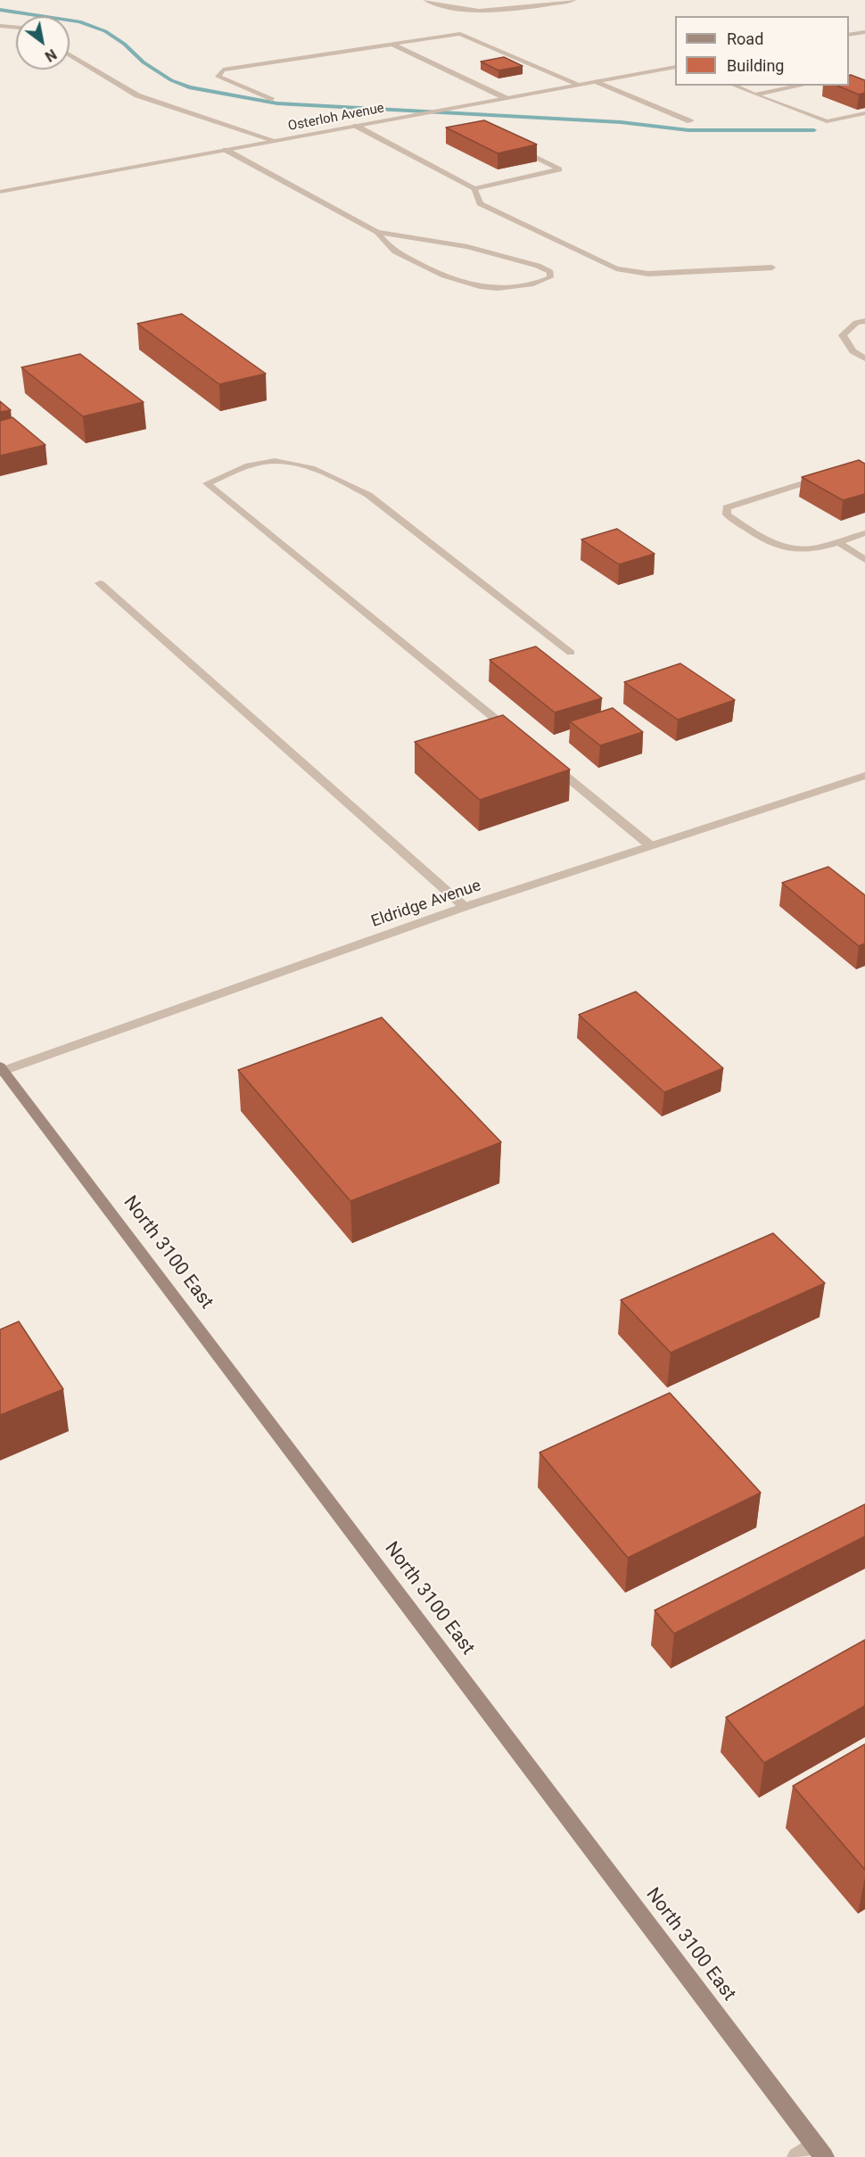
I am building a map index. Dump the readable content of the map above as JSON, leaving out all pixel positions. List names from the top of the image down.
{
  "streets": {
    "main road": ["North 3100 East"],
    "street": ["Osterloh Avenue", "Eldridge Avenue"]
  },
  "crossings": [
    ["Eldridge Avenue", "North 3100 East"]
  ],
  "legend": ["Road", "Building"],
  "north": "bottom right"
}
